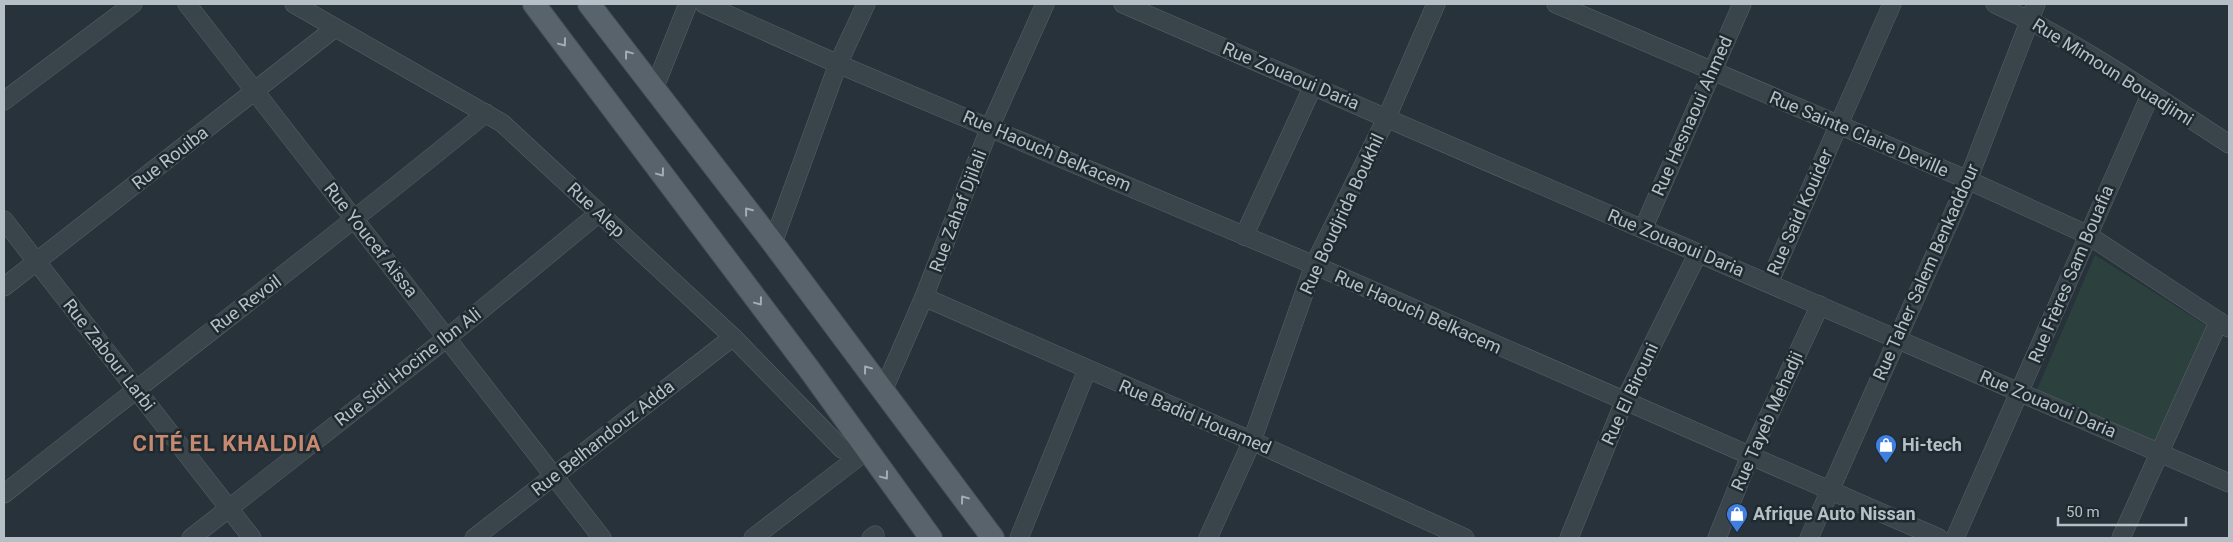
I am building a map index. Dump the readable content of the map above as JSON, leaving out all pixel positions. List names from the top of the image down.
{
  "streets": {
    "street": [
      "Rue Mimoun Bouadjimi",
      "Rue Zouaoui Daria",
      "Rue Hesnaoui Ahmed",
      "Rue Sainte Claire Deville",
      "Rue Haouch Belkacem",
      "Rue Rouiba",
      "Rue Alep",
      "Rue Zahaf Djilali",
      "Rue Said Kouider",
      "Rue Boudjrida Boukhil",
      "Rue Youcef Aissa",
      "Rue Taher Salem Benkaddour",
      "Rue Frères Sam Bouafia",
      "Rue Revoil",
      "Rue Zabour Larbi",
      "Rue Sidi Hocine Ibn Ali",
      "Rue El Birouni",
      "Rue Badid Houamed",
      "Rue Tayeb Mehadji",
      "Rue Belhandouz Adda"
    ]
  },
  "crossings": [
    ["Rue Mimoun Bouadjimi", "Rue Taher Salem Benkaddour"],
    ["Rue Mimoun Bouadjimi", "Rue Frères Sam Bouafia"],
    ["Rue Zouaoui Daria", "Rue Hesnaoui Ahmed"],
    ["Rue Zouaoui Daria", "Rue Said Kouider"],
    ["Rue Zouaoui Daria", "Rue Boudjrida Boukhil"],
    ["Rue Zouaoui Daria", "Rue Taher Salem Benkaddour"],
    ["Rue Zouaoui Daria", "Rue Frères Sam Bouafia"],
    ["Rue Zouaoui Daria", "Rue El Birouni"],
    ["Rue Zouaoui Daria", "Rue Tayeb Mehadji"],
    ["Rue Hesnaoui Ahmed", "Rue Sainte Claire Deville"],
    ["Rue Sainte Claire Deville", "Rue Said Kouider"],
    ["Rue Sainte Claire Deville", "Rue Taher Salem Benkaddour"],
    ["Rue Sainte Claire Deville", "Rue Frères Sam Bouafia"],
    ["Rue Haouch Belkacem", "Rue Zahaf Djilali"],
    ["Rue Haouch Belkacem", "Rue Boudjrida Boukhil"],
    ["Rue Haouch Belkacem", "Rue Taher Salem Benkaddour"],
    ["Rue Haouch Belkacem", "Rue El Birouni"],
    ["Rue Haouch Belkacem", "Rue Tayeb Mehadji"],
    ["Rue Rouiba", "Rue Alep"],
    ["Rue Rouiba", "Rue Youcef Aissa"],
    ["Rue Rouiba", "Rue Zabour Larbi"],
    ["Rue Alep", "Rue Revoil"],
    ["Rue Alep", "Rue Sidi Hocine Ibn Ali"],
    ["Rue Alep", "Rue Belhandouz Adda"],
    ["Rue Zahaf Djilali", "Rue Badid Houamed"],
    ["Rue Boudjrida Boukhil", "Rue Badid Houamed"],
    ["Rue Youcef Aissa", "Rue Revoil"],
    ["Rue Youcef Aissa", "Rue Sidi Hocine Ibn Ali"],
    ["Rue Youcef Aissa", "Rue Belhandouz Adda"],
    ["Rue Revoil", "Rue Zabour Larbi"],
    ["Rue Zabour Larbi", "Rue Sidi Hocine Ibn Ali"]
  ],
  "districts": ["CITÉ EL KHALDIA"],
  "places": {
    "shop": ["Hi-tech", "Afrique Auto Nissan"]
  },
  "scale_bar": "50 m"
}
